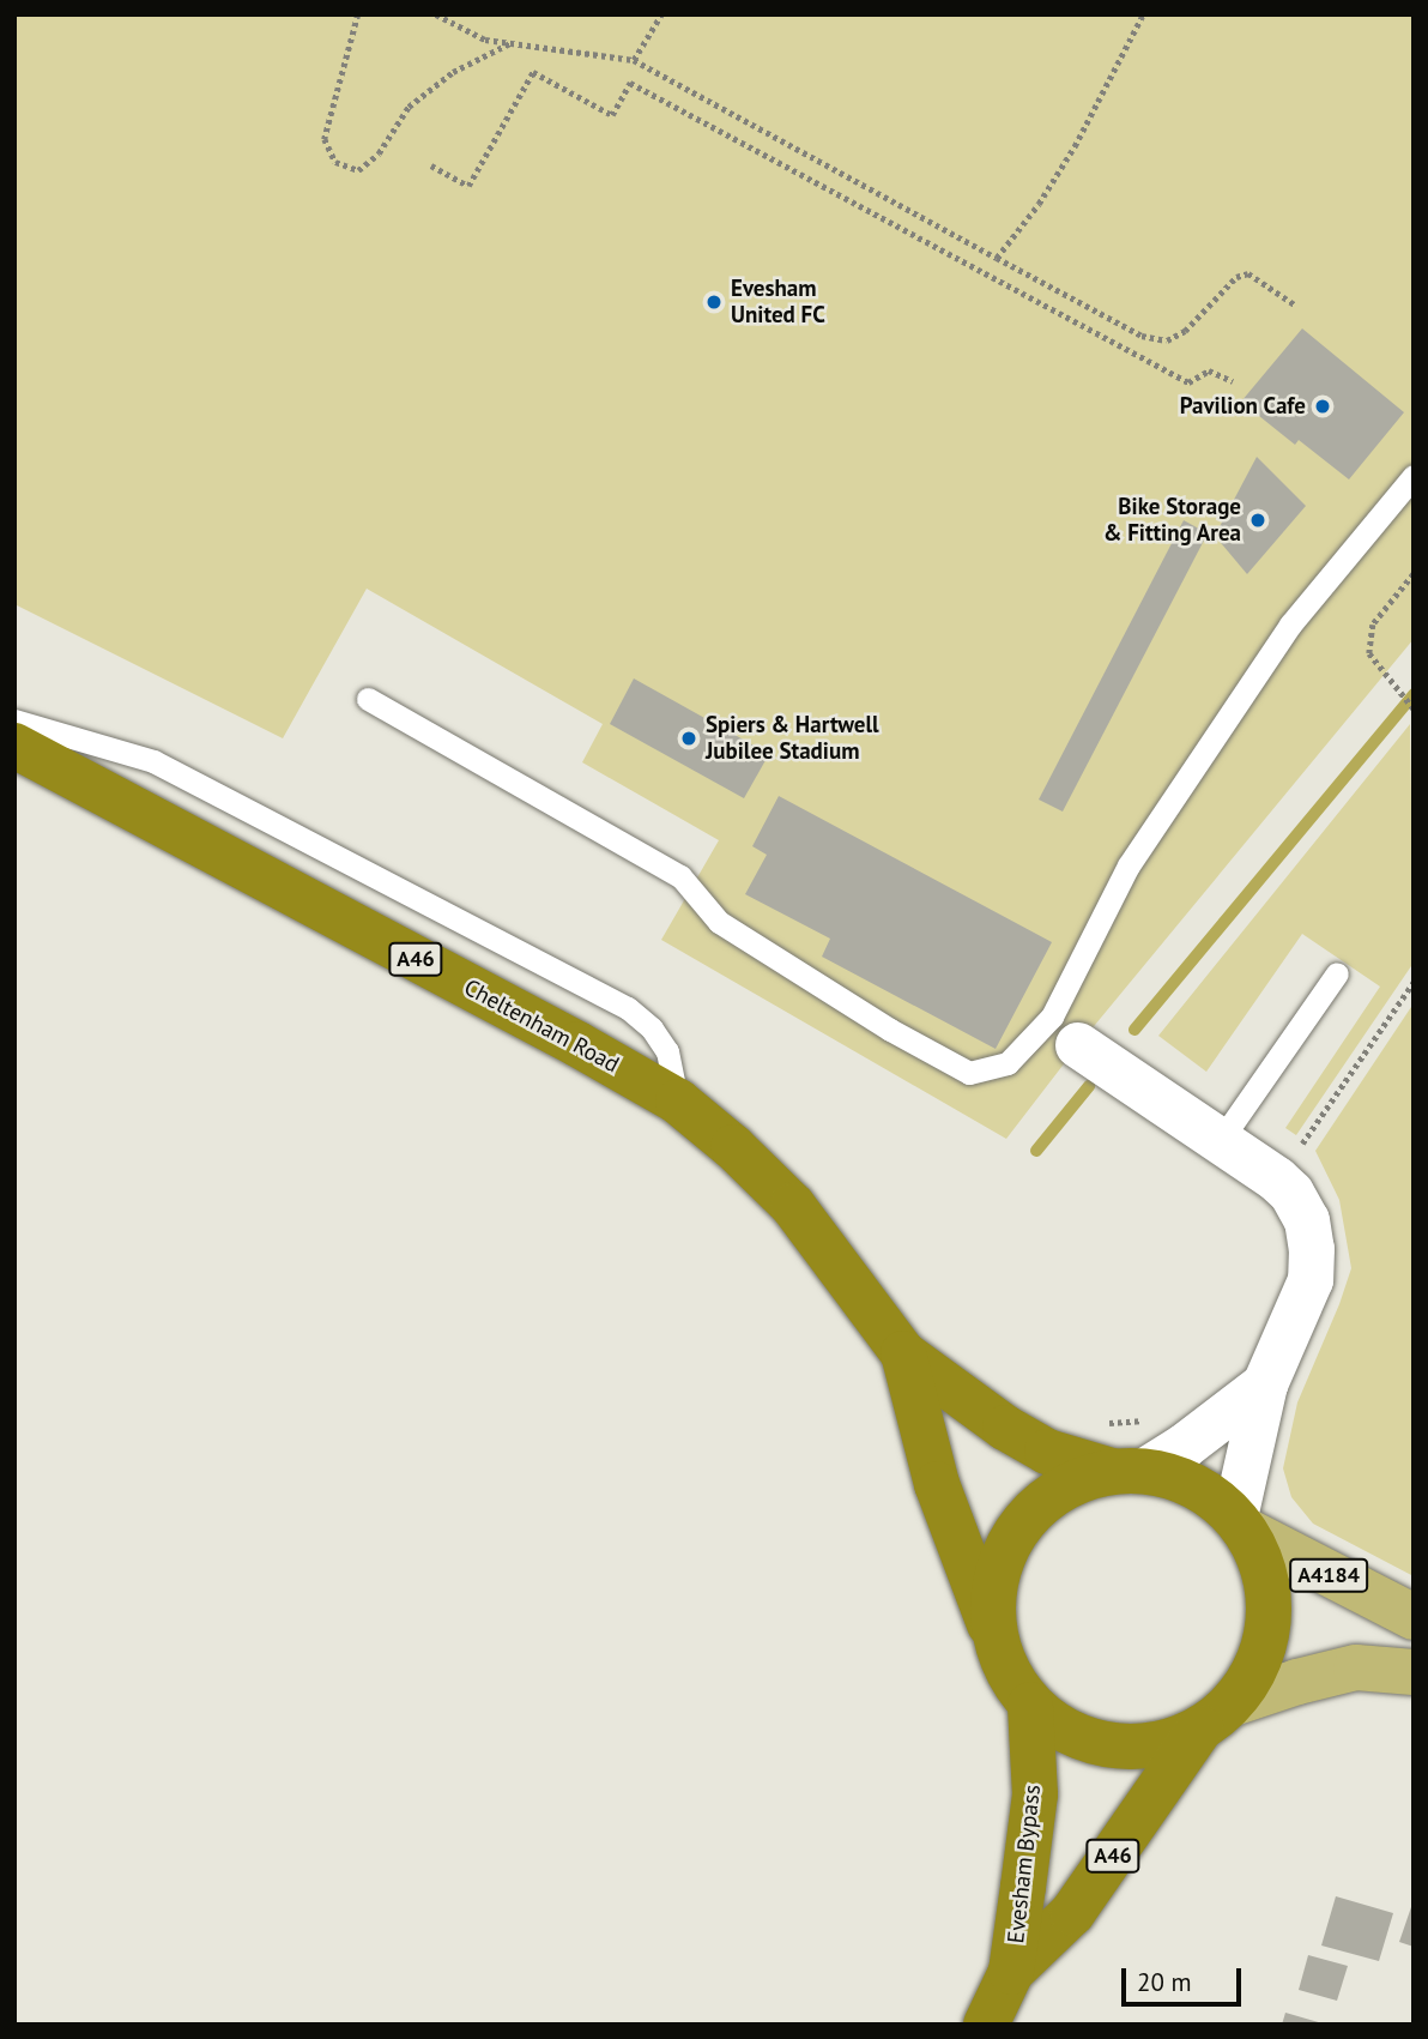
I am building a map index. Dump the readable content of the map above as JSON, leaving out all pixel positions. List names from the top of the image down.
{
  "streets": {
    "highway": ["A46", "Cheltenham Road", "Evesham Bypass"],
    "main road": ["A4184"]
  },
  "crossings": [
    ["Cheltenham Road", "A4184"],
    ["Cheltenham Road", "Evesham Bypass"],
    ["A4184", "Evesham Bypass"]
  ],
  "places": [
    "Evesham United FC",
    "Pavilion Cafe",
    "Bike Storage & Fitting Area",
    "Spiers & Hartwell Jubilee Stadium"
  ],
  "scale_bar": "20 m"
}
